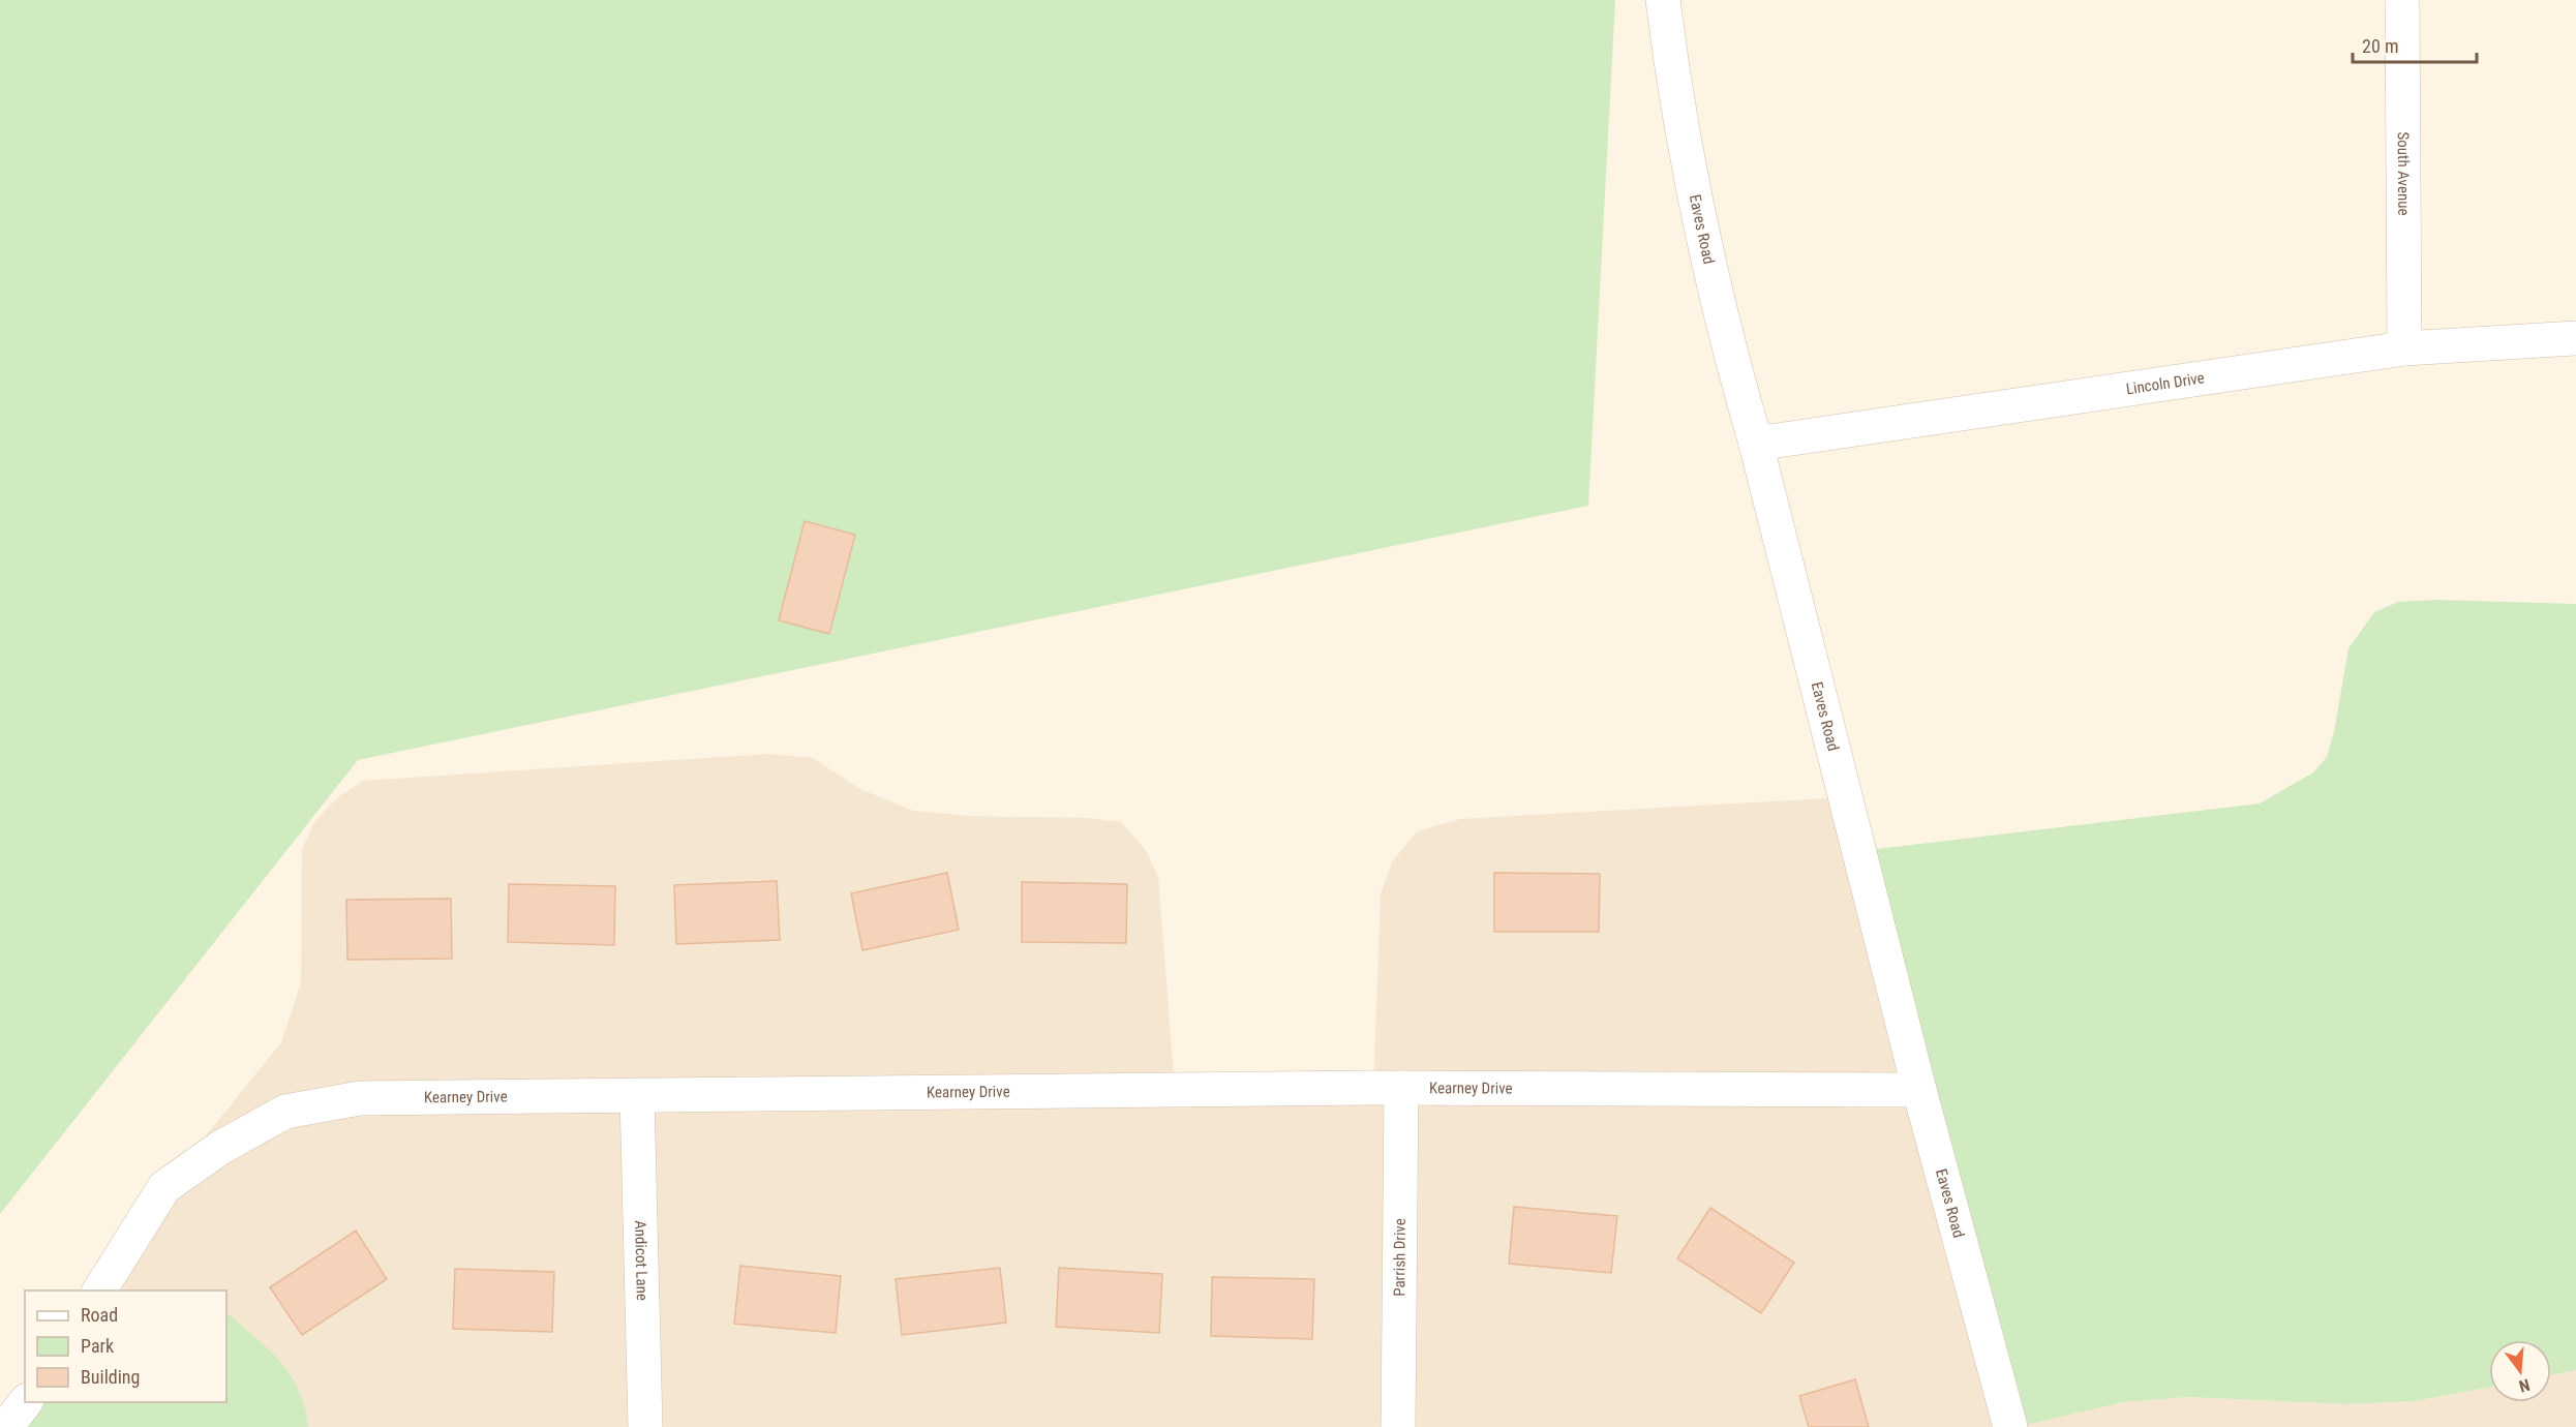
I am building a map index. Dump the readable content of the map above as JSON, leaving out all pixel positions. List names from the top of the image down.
{
  "streets": {
    "street": [
      "South Avenue",
      "Eaves Road",
      "Lincoln Drive",
      "Kearney Drive",
      "Parrish Drive",
      "Andicot Lane"
    ]
  },
  "crossings": [
    ["South Avenue", "Lincoln Drive"],
    ["Eaves Road", "Lincoln Drive"],
    ["Eaves Road", "Kearney Drive"],
    ["Kearney Drive", "Parrish Drive"],
    ["Kearney Drive", "Andicot Lane"]
  ],
  "legend": ["Road", "Park", "Building"],
  "scale_bar": "20 m",
  "north": "bottom"
}
